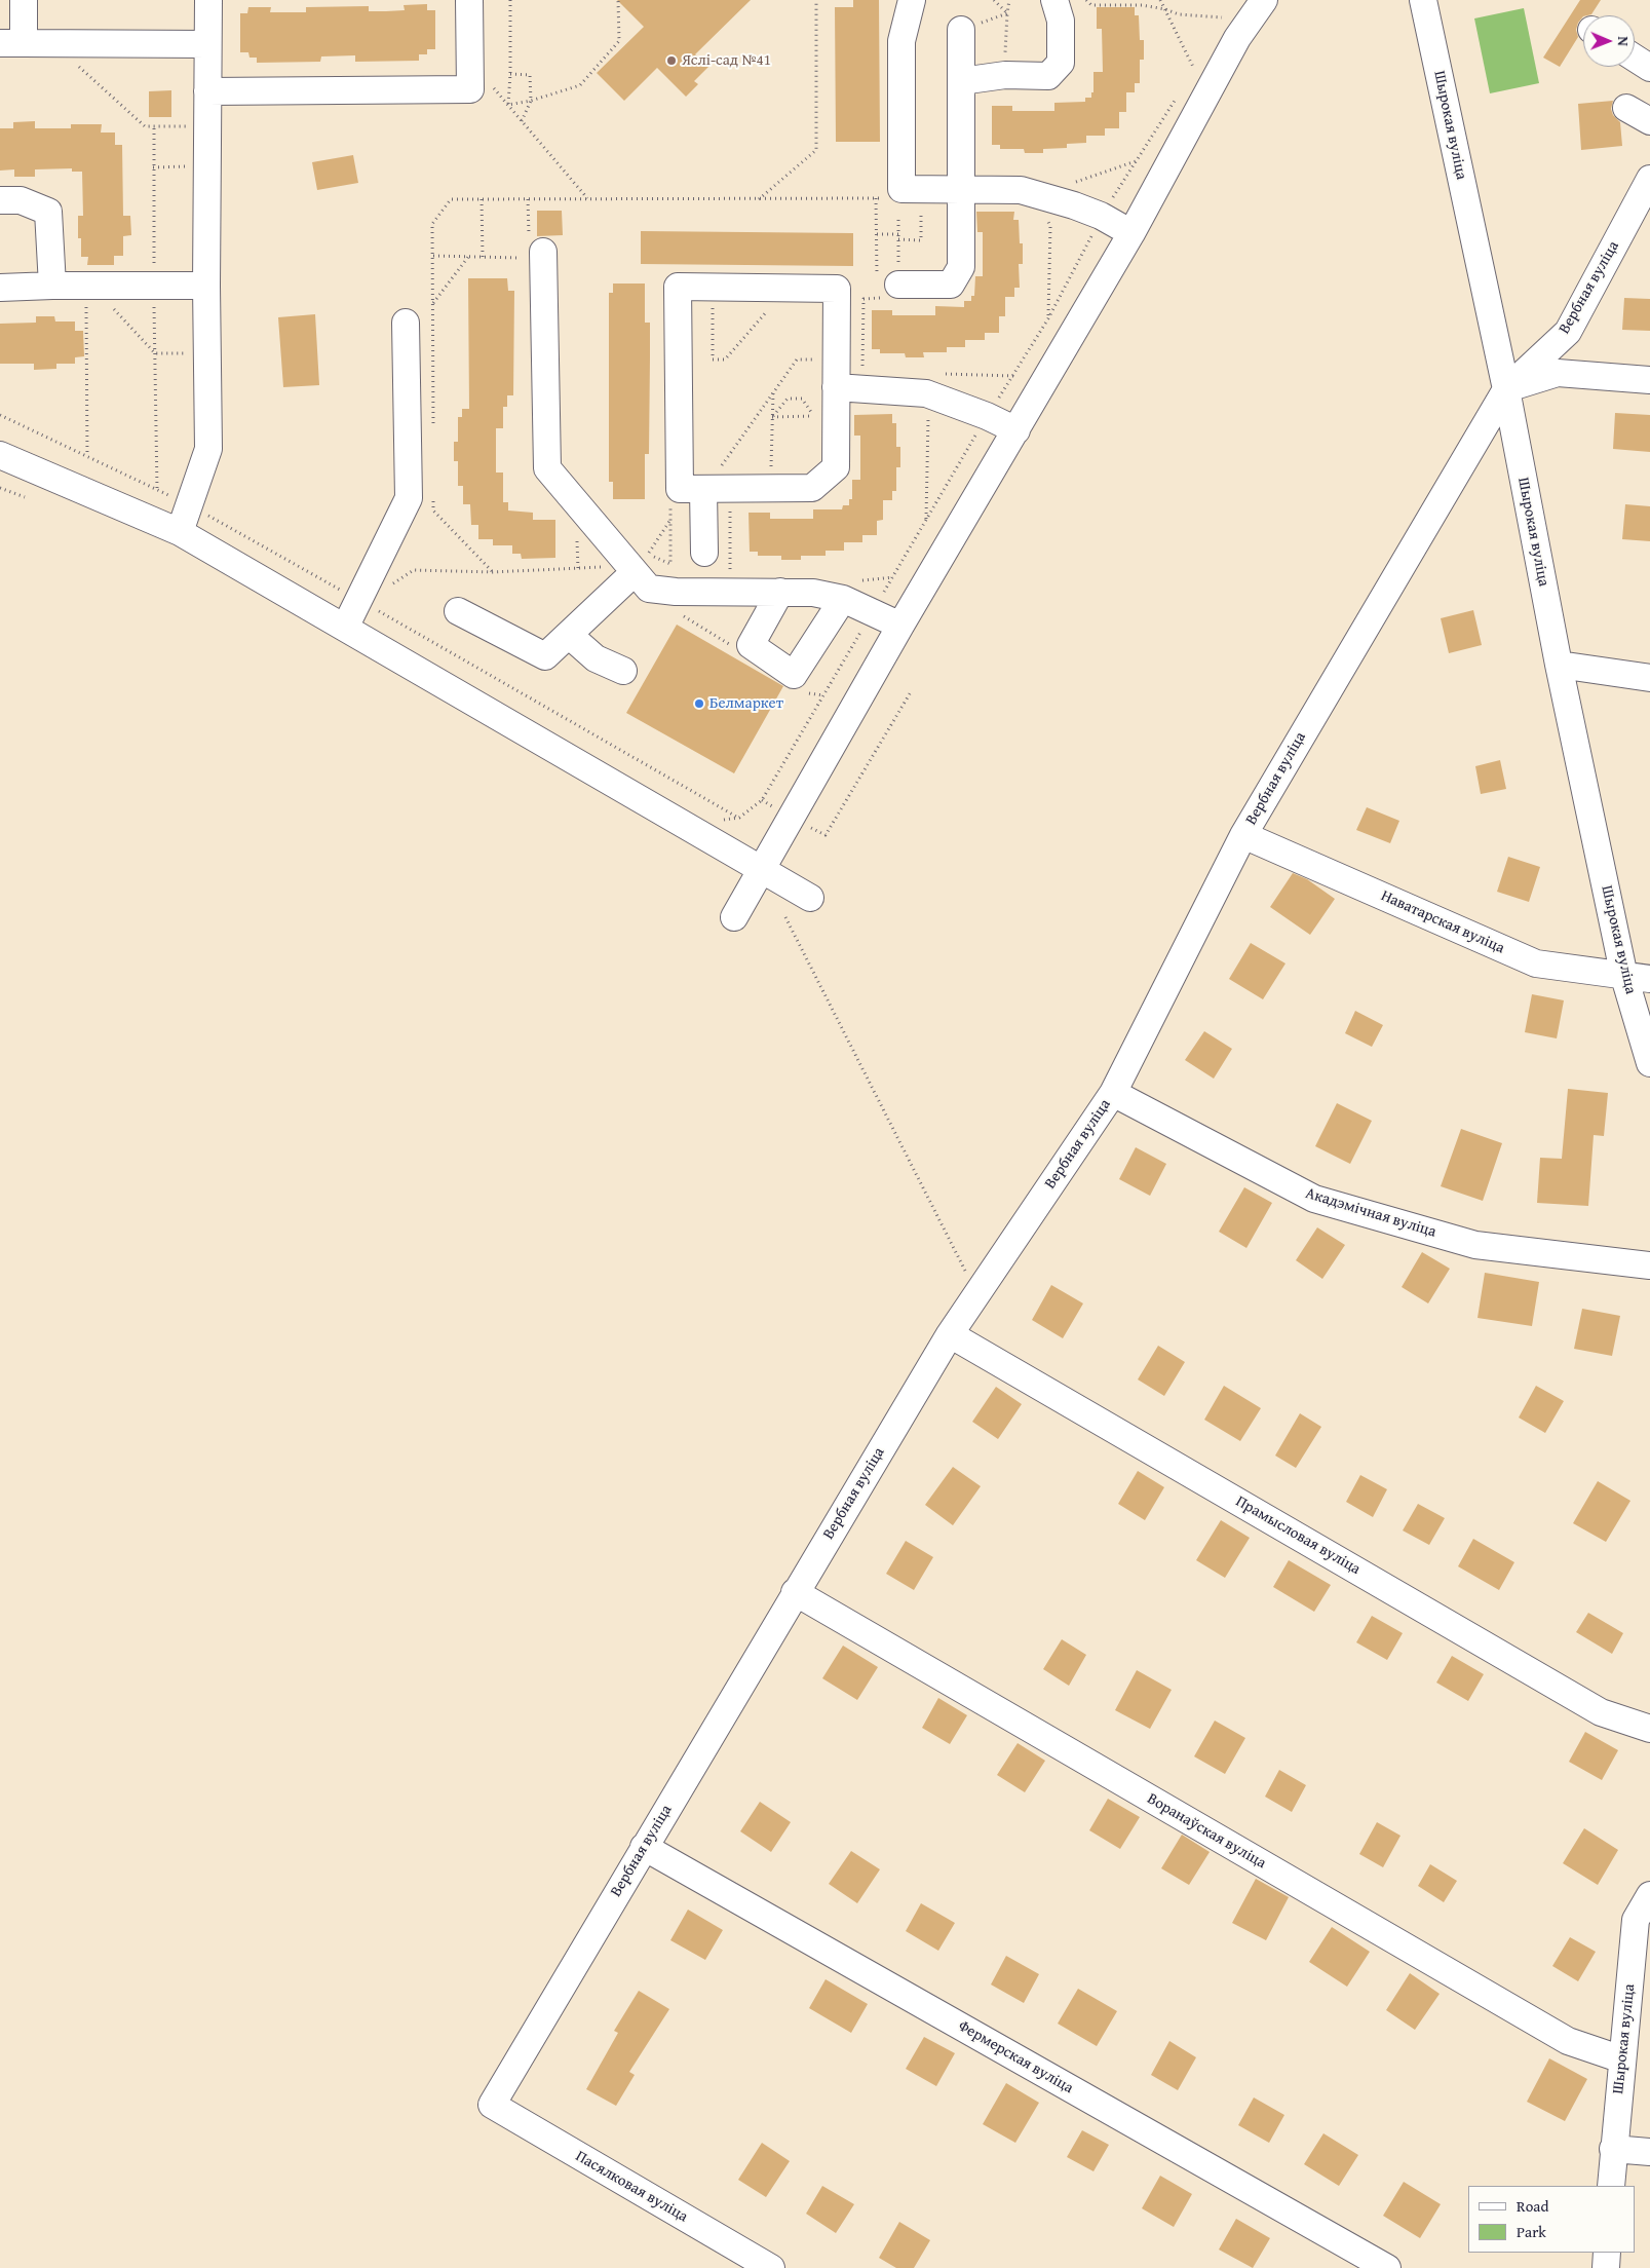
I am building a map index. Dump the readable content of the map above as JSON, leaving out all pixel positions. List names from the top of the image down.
{
  "streets": {
    "street": [
      "Шырокая вуліца",
      "Вербная вуліца",
      "Наватарская вуліца",
      "Акадэмічная вуліца",
      "Прамысловая вуліца",
      "Воранаўская вуліца",
      "Фермерская вуліца",
      "Пасялковая вуліца"
    ]
  },
  "crossings": [
    ["Шырокая вуліца", "Вербная вуліца"],
    ["Шырокая вуліца", "Наватарская вуліца"],
    ["Шырокая вуліца", "Воранаўская вуліца"],
    ["Вербная вуліца", "Наватарская вуліца"],
    ["Вербная вуліца", "Акадэмічная вуліца"],
    ["Вербная вуліца", "Прамысловая вуліца"],
    ["Вербная вуліца", "Воранаўская вуліца"],
    ["Вербная вуліца", "Фермерская вуліца"],
    ["Вербная вуліца", "Пасялковая вуліца"]
  ],
  "places": ["Яслі-сад №41", "Белмаркет"],
  "legend": ["Road", "Park"],
  "north": "right"
}
